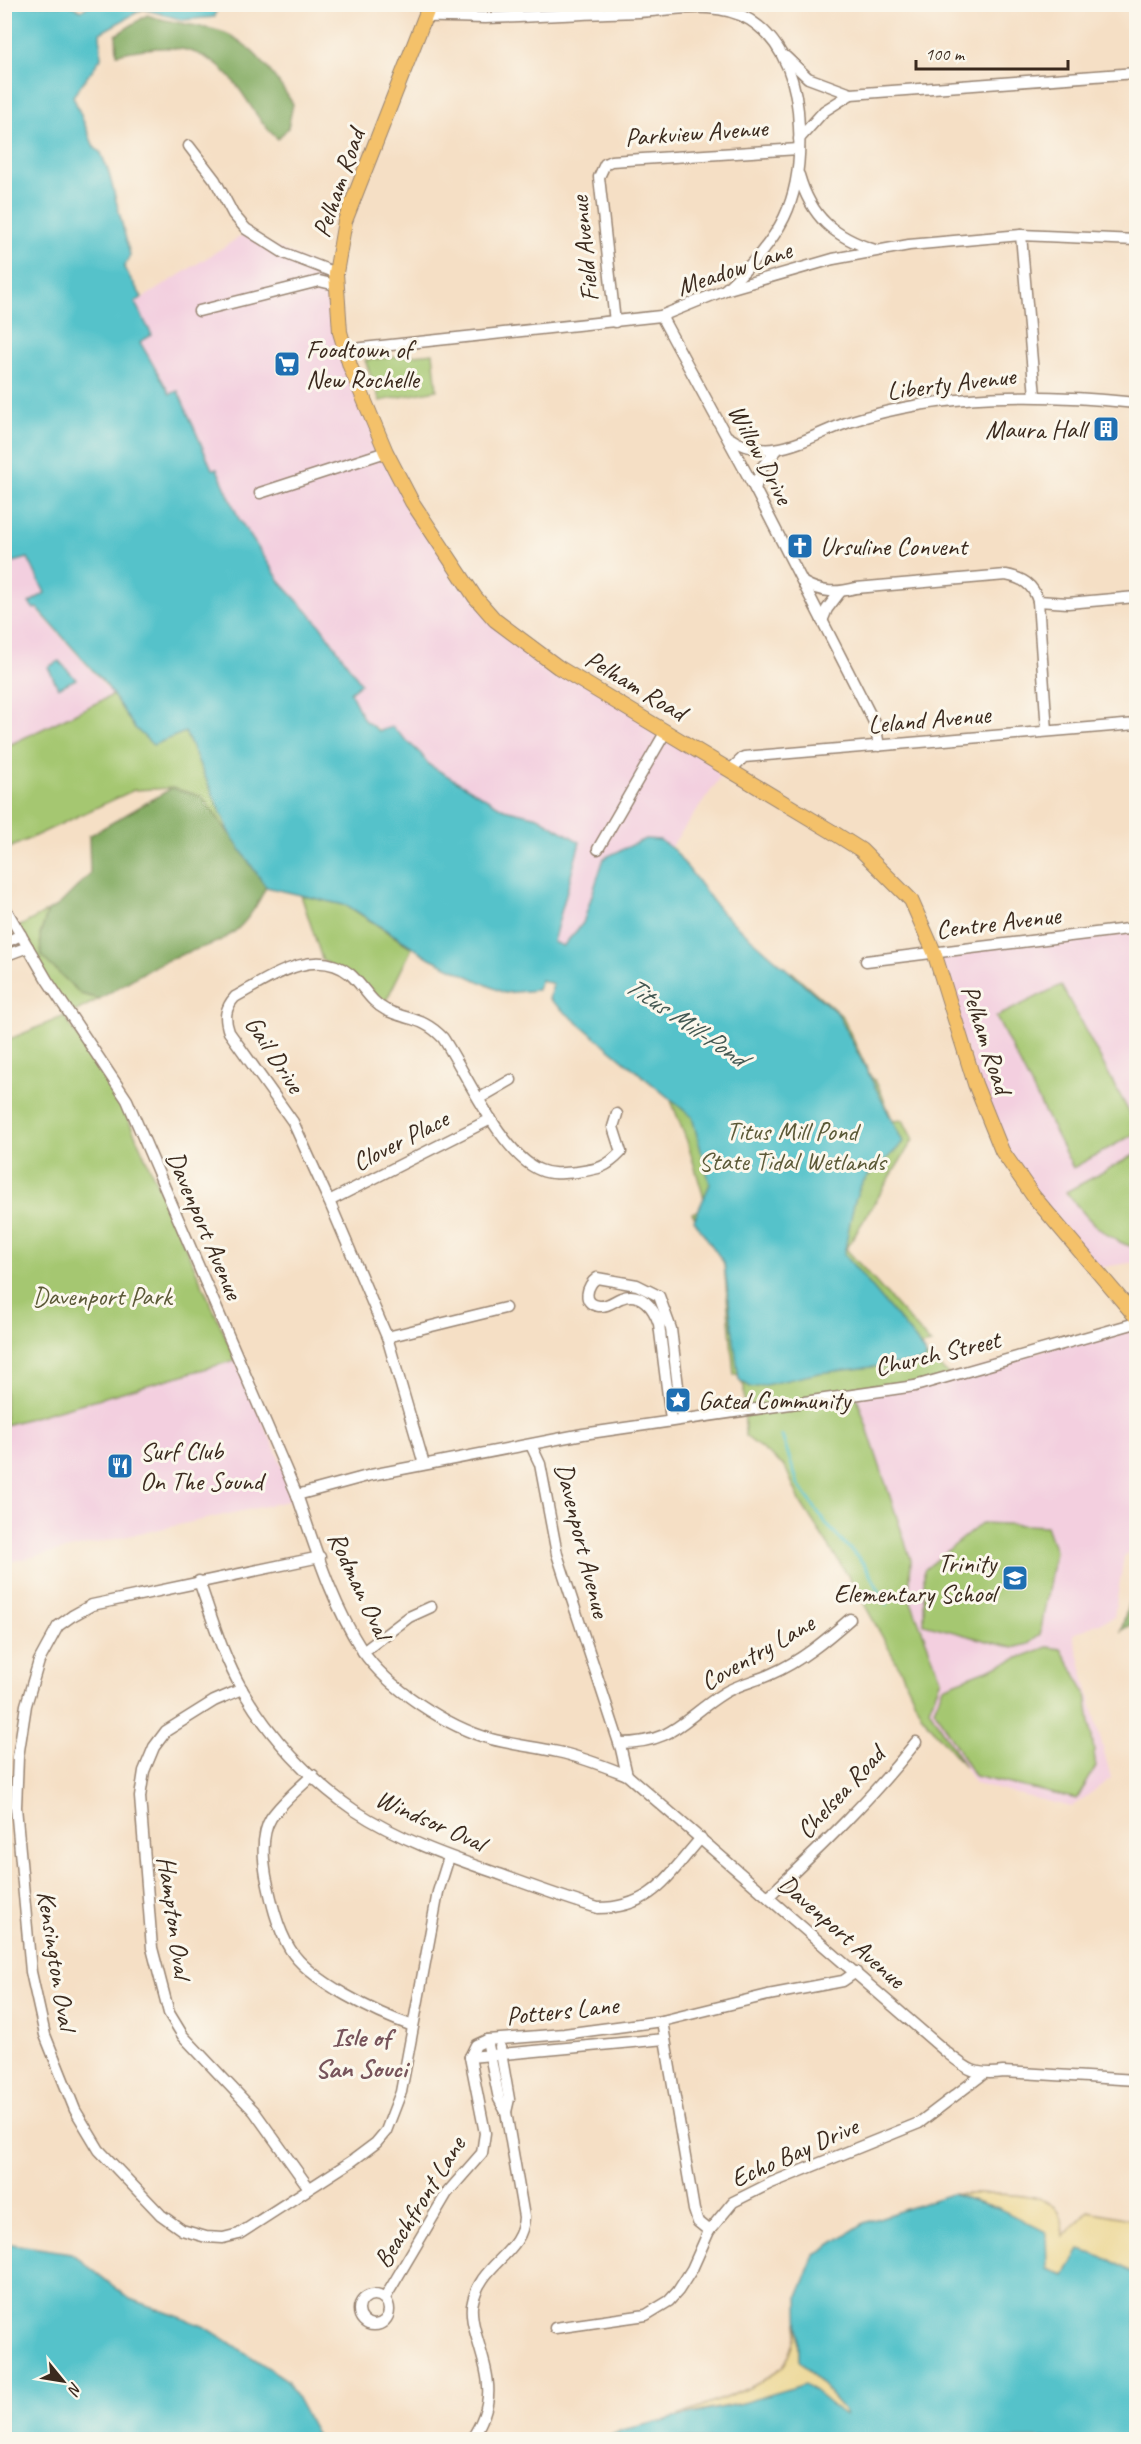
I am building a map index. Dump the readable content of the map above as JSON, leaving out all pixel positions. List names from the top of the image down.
{
  "streets": {
    "main road": ["Pelham Road"],
    "street": [
      "Parkview Avenue",
      "Field Avenue",
      "Meadow Lane",
      "Liberty Avenue",
      "Willow Drive",
      "Leland Avenue",
      "Centre Avenue",
      "Gail Drive",
      "Clover Place",
      "Davenport Avenue",
      "Church Street",
      "Rodman Oval",
      "Coventry Lane",
      "Chelsea Road",
      "Windsor Oval",
      "Hampton Oval",
      "Kensington Oval",
      "Potters Lane",
      "Echo Bay Drive",
      "Beachfront Lane"
    ]
  },
  "crossings": [
    ["Parkview Avenue", "Field Avenue"],
    ["Pelham Road", "Meadow Lane"],
    ["Pelham Road", "Leland Avenue"],
    ["Pelham Road", "Centre Avenue"],
    ["Field Avenue", "Meadow Lane"],
    ["Meadow Lane", "Willow Drive"],
    ["Liberty Avenue", "Willow Drive"],
    ["Willow Drive", "Leland Avenue"],
    ["Gail Drive", "Clover Place"],
    ["Gail Drive", "Davenport Avenue"],
    ["Davenport Avenue", "Church Street"],
    ["Davenport Avenue", "Rodman Oval"],
    ["Davenport Avenue", "Coventry Lane"],
    ["Davenport Avenue", "Chelsea Road"],
    ["Davenport Avenue", "Windsor Oval"],
    ["Davenport Avenue", "Potters Lane"],
    ["Davenport Avenue", "Echo Bay Drive"],
    ["Rodman Oval", "Kensington Oval"],
    ["Windsor Oval", "Hampton Oval"],
    ["Windsor Oval", "Kensington Oval"],
    ["Hampton Oval", "Kensington Oval"],
    ["Potters Lane", "Beachfront Lane"]
  ],
  "districts": ["Isle of San Souci"],
  "water": ["Titus Mill-Pond"],
  "parks": ["Titus Mill Pond State Tidal Wetlands", "Davenport Park"],
  "places": {
    "supermarket": ["Foodtown of New Rochelle"],
    "building": ["Maura Hall"],
    "church": ["Ursuline Convent"],
    "place": ["Gated Community"],
    "restaurant": ["Surf Club On The Sound"],
    "school or university": ["Trinity Elementary School"]
  },
  "scale_bar": "100 m",
  "north": "bottom right"
}
